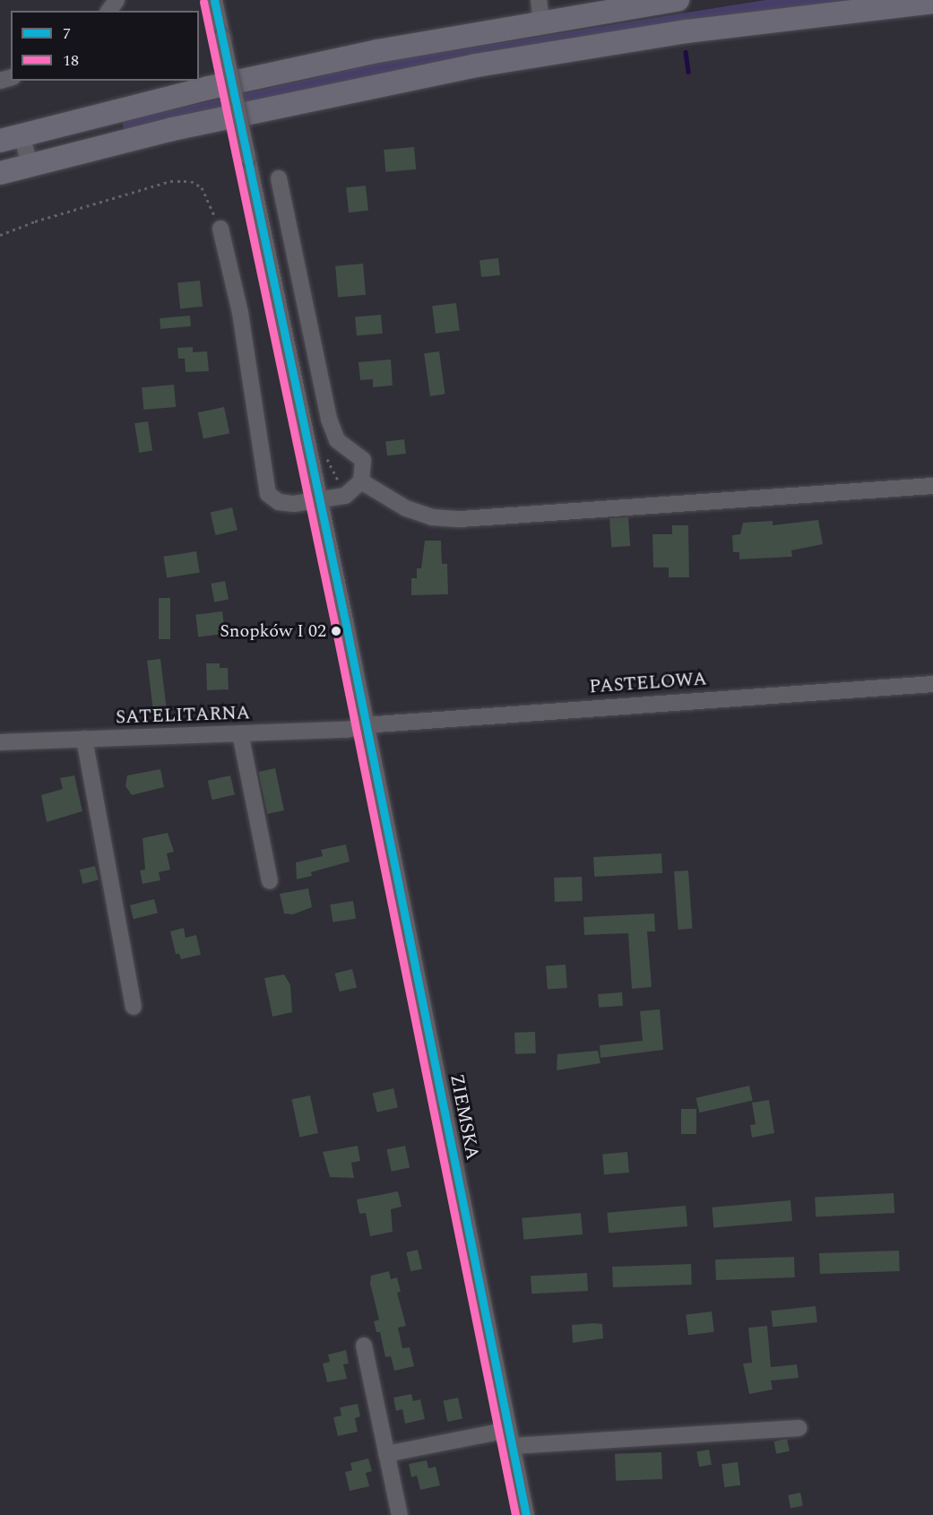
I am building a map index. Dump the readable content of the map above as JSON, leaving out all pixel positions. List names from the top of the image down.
{
  "streets": {
    "street": ["PASTELOWA", "SATELITARNA", "ZIEMSKA"]
  },
  "crossings": [
    ["PASTELOWA", "SATELITARNA"],
    ["PASTELOWA", "ZIEMSKA"],
    ["SATELITARNA", "ZIEMSKA"]
  ],
  "places": ["Snopków I 02"],
  "lines": ["transit line 7", "transit line 18"],
  "legend": ["7", "18"]
}
